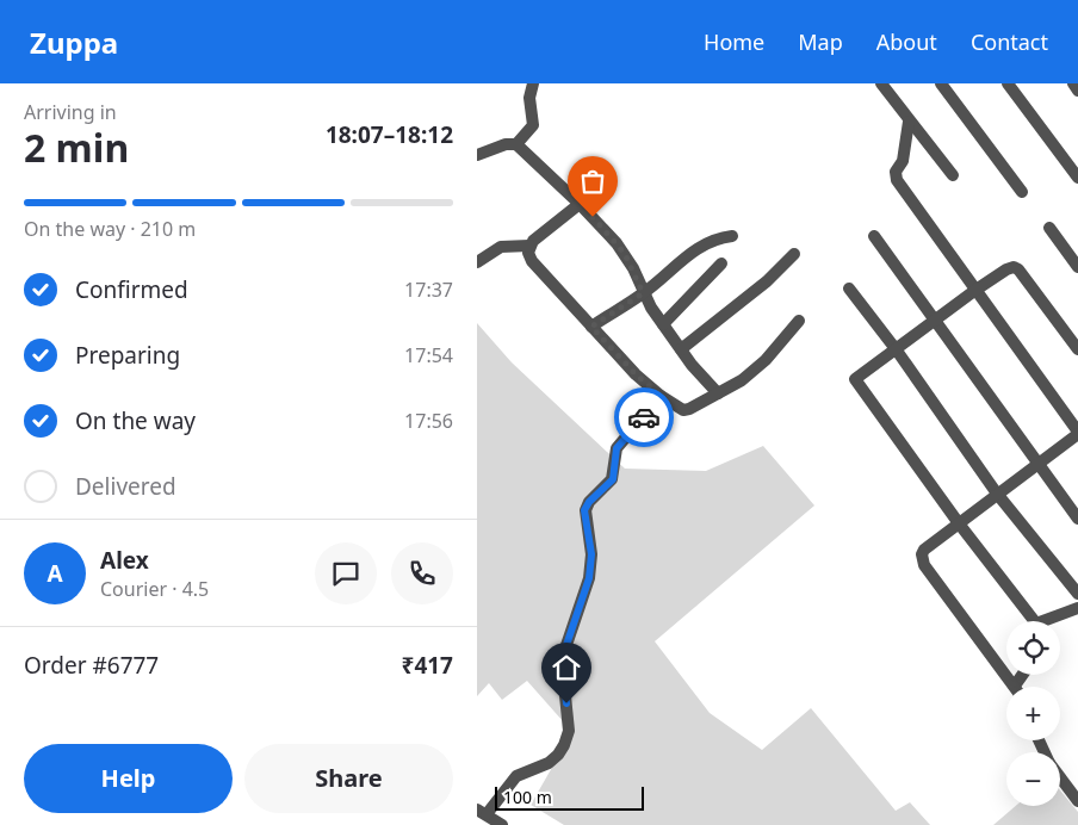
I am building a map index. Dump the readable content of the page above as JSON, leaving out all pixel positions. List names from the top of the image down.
{
  "scale_bar": "100 m",
  "page": {
    "header": "Zuppa",
    "nav": [
      "Home",
      "Map",
      "About",
      "Contact"
    ],
    "heading": ["2 min", "Arriving in", "18:07–18:12"],
    "panel": [
      "Alex",
      "Courier · 4.5",
      "Order #6777",
      "₹417"
    ],
    "bar": "On the way · 210 m",
    "list": [
      ["Confirmed", "17:37"],
      ["Preparing", "17:54"],
      ["On the way", "17:56"],
      "Delivered"
    ],
    "round": "A",
    "map_buttons": ["+", "−"],
    "buttons": ["Help", "Share"],
    "scale": "100 m"
  }
}
